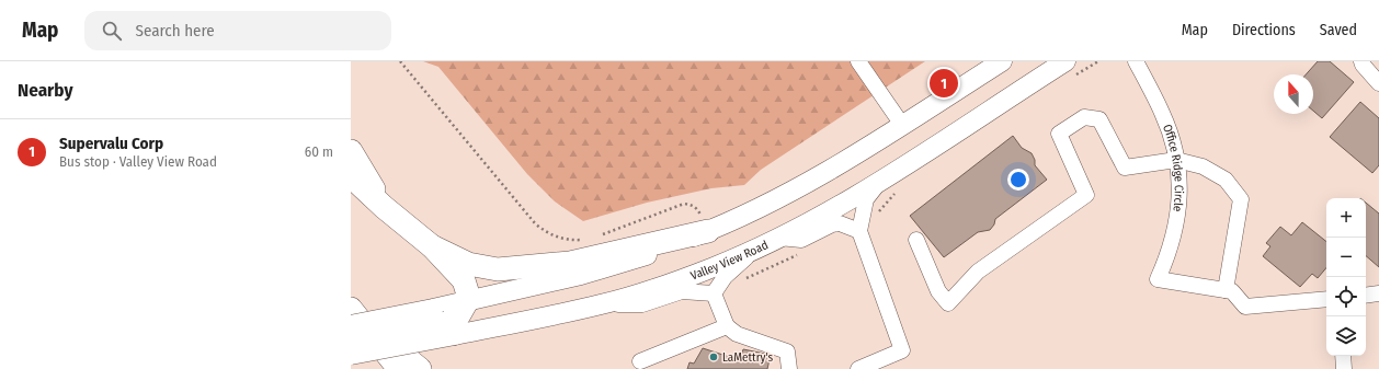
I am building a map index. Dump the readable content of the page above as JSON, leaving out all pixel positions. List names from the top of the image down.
{
  "streets": {
    "main road": ["Valley View Road"],
    "street": ["Office Ridge Circle"]
  },
  "places": ["LaMettry's"],
  "north": "top",
  "page": {
    "header": "Map",
    "search": "Search here",
    "nav": ["Map", "Directions", "Saved"],
    "heading": "Nearby",
    "pins": "1",
    "list": [
      {
        "mark": "1",
        "name": "Supervalu Corp",
        "note": "Bus stop · Valley View Road",
        "value": "60 m"
      }
    ],
    "map_buttons": ["+", "−"]
  }
}
